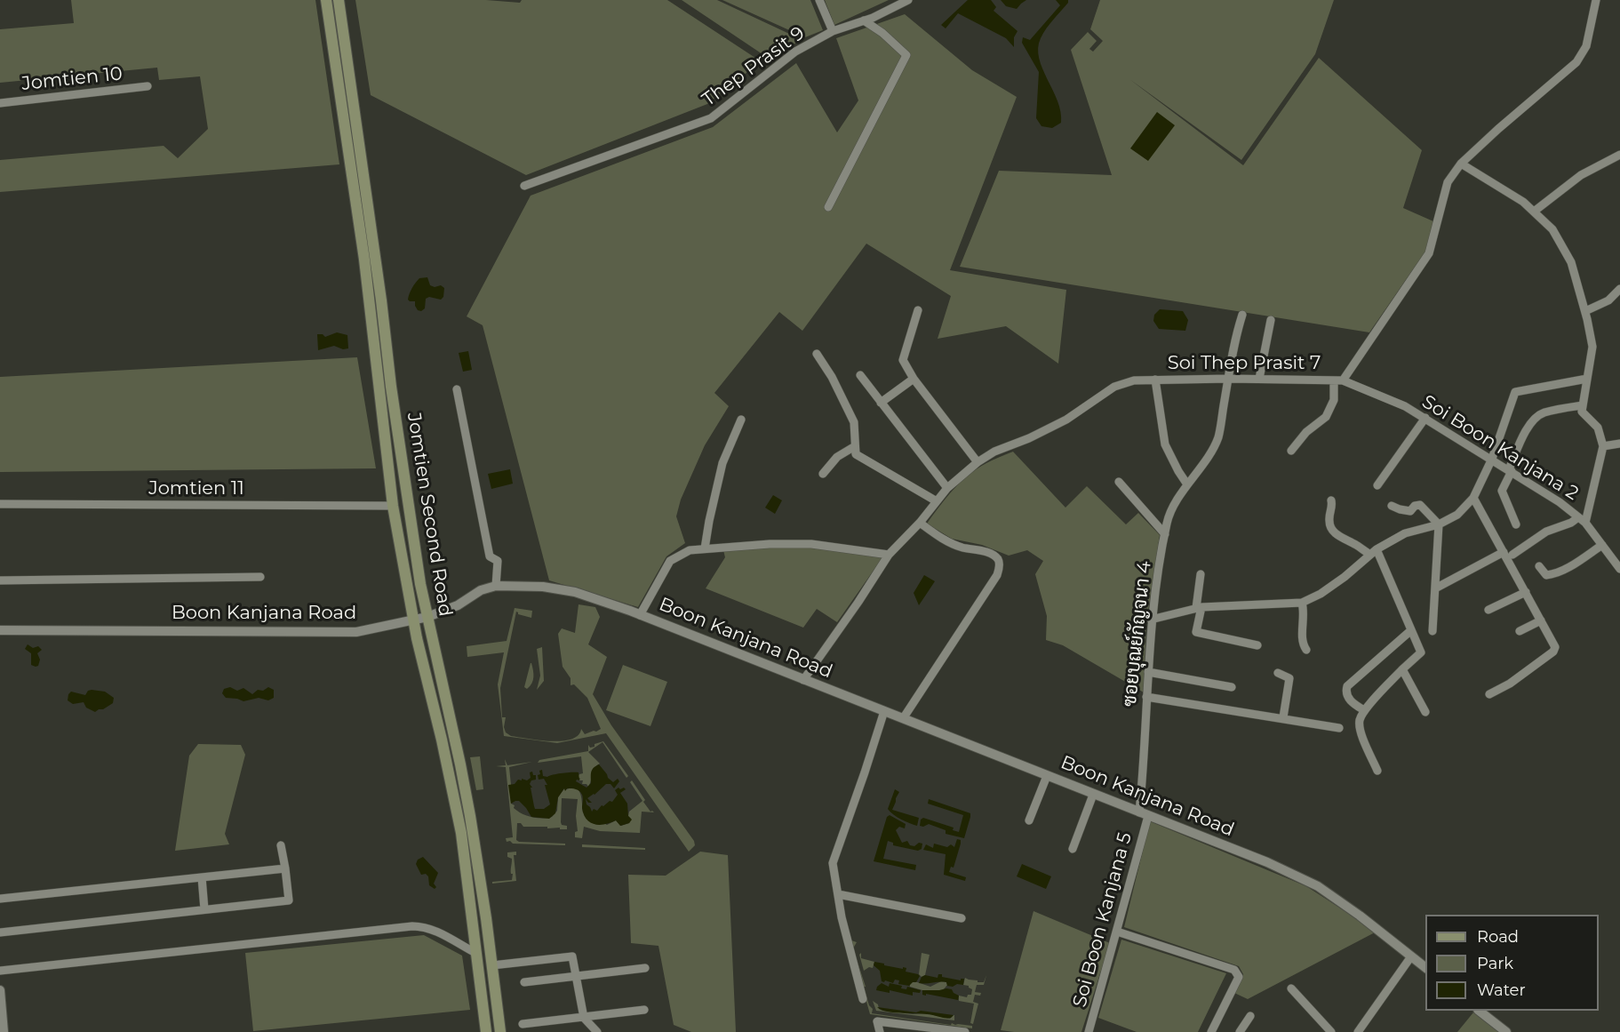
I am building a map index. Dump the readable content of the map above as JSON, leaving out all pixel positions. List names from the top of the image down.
{
  "streets": {
    "main road": ["Jomtien Second Road"],
    "street": [
      "Thep Prasit 9",
      "Jomtien 10",
      "Soi Thep Prasit 7",
      "Soi Boon Kanjana 2",
      "Jomtien 11",
      "Boon Kanjana Road",
      "ซอยบุณย์กัญจนา 4",
      "Soi Boon Kanjana 5"
    ]
  },
  "crossings": [
    ["Soi Thep Prasit 7", "Soi Boon Kanjana 2"],
    ["Soi Thep Prasit 7", "Boon Kanjana Road"],
    ["Soi Thep Prasit 7", "ซอยบุณย์กัญจนา 4"],
    ["Jomtien 11", "Jomtien Second Road"],
    ["Jomtien Second Road", "Boon Kanjana Road"],
    ["Boon Kanjana Road", "ซอยบุณย์กัญจนา 4"],
    ["Boon Kanjana Road", "Soi Boon Kanjana 5"],
    ["ซอยบุณย์กัญจนา 4", "Soi Boon Kanjana 5"]
  ],
  "legend": ["Road", "Park", "Water"]
}
